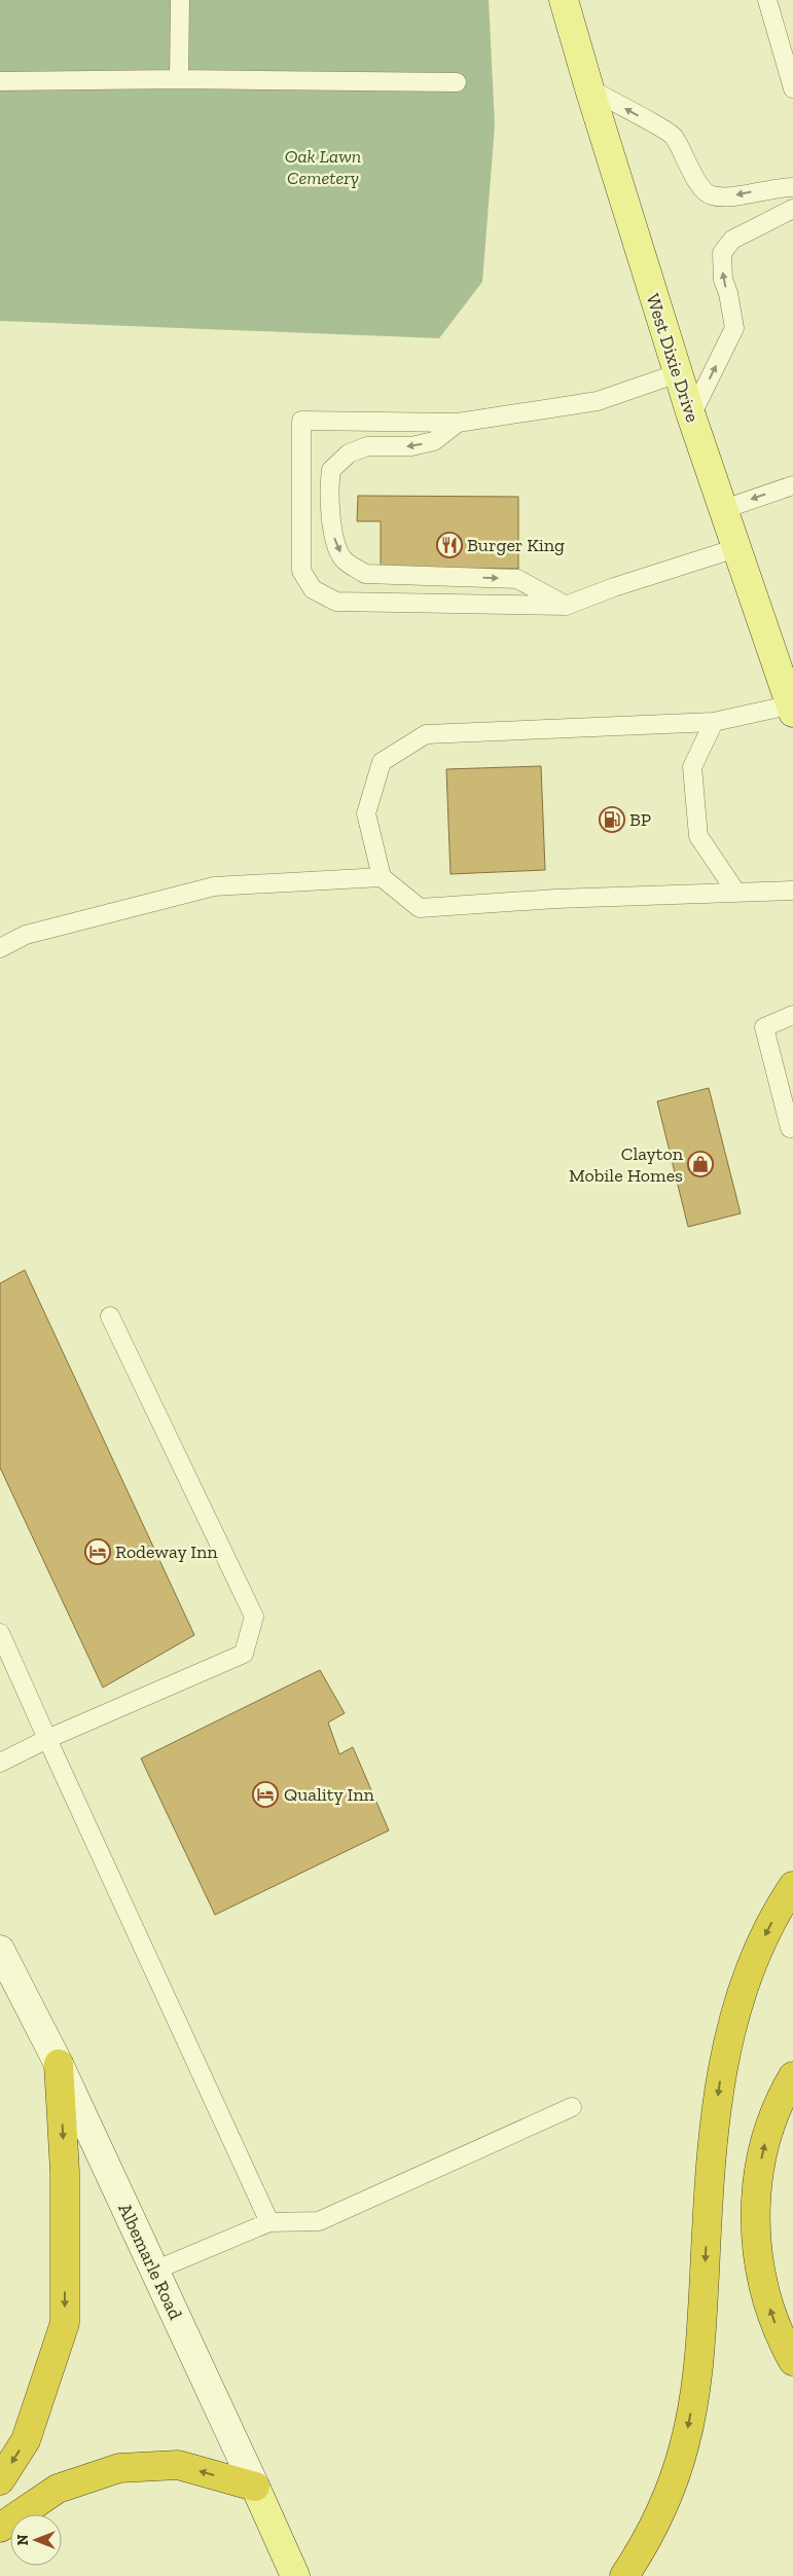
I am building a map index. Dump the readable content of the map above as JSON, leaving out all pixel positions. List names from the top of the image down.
{
  "streets": {
    "main road": ["West Dixie Drive", "Albemarle Road"]
  },
  "parks": ["Oak Lawn Cemetery"],
  "places": {
    "restaurant": ["Burger King"],
    "fuel station": ["BP"],
    "shop": ["Clayton Mobile Homes"],
    "hotel": ["Rodeway Inn", "Quality Inn"]
  },
  "north": "left"
}
